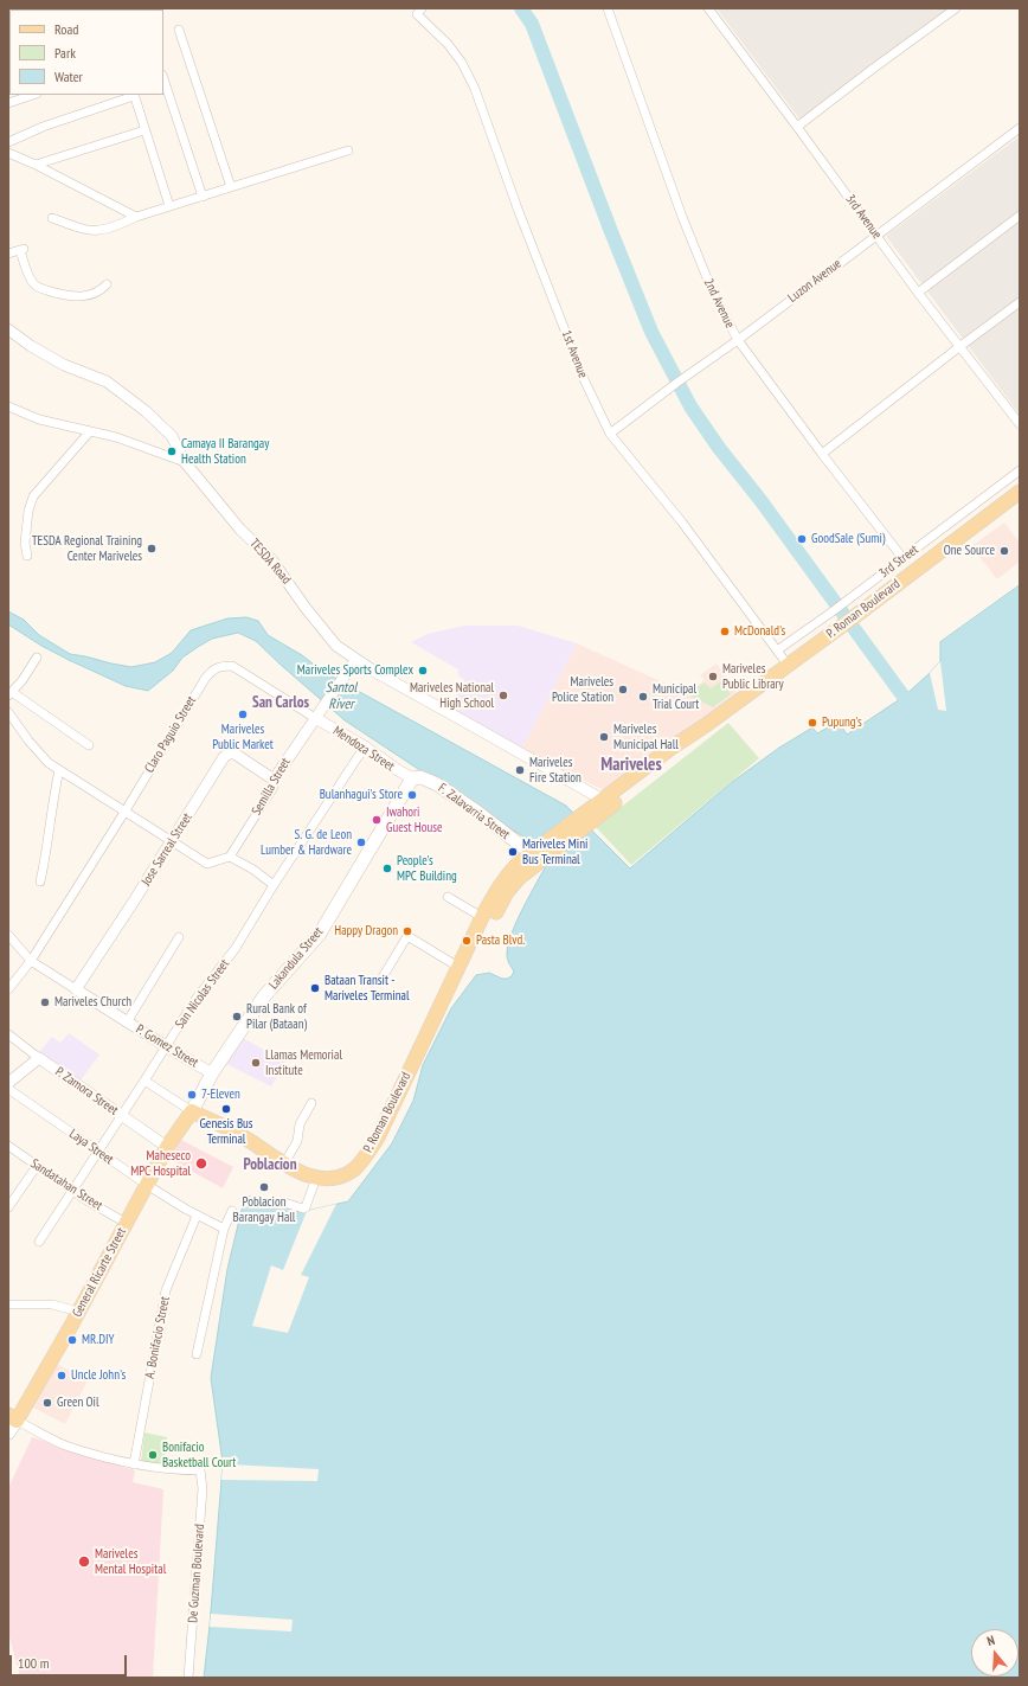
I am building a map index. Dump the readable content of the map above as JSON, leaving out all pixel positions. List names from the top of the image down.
{
  "streets": {
    "main road": [
      "P. Roman Boulevard",
      "F. Zalavarria Street",
      "Lakandula Street",
      "General Ricarte Street"
    ],
    "street": [
      "3rd Avenue",
      "Luzon Avenue",
      "2nd Avenue",
      "1st Avenue",
      "TESDA Road",
      "3rd Street",
      "Claro Paguio Street",
      "Mendoza Street",
      "Semilla Street",
      "Jose Sarreal Street",
      "San Nicolas Street",
      "P. Gomez Street",
      "P. Zamora Street",
      "Laya Street",
      "Sandatahan Street",
      "A. Bonifacio Street",
      "De Guzman Boulevard"
    ]
  },
  "crossings": [
    ["3rd Avenue", "Luzon Avenue"],
    ["Luzon Avenue", "2nd Avenue"],
    ["Luzon Avenue", "1st Avenue"],
    ["2nd Avenue", "3rd Street"],
    ["1st Avenue", "3rd Street"],
    ["1st Avenue", "P. Roman Boulevard"],
    ["TESDA Road", "P. Roman Boulevard"],
    ["TESDA Road", "Semilla Street"],
    ["P. Roman Boulevard", "F. Zalavarria Street"],
    ["P. Roman Boulevard", "Lakandula Street"],
    ["P. Roman Boulevard", "General Ricarte Street"],
    ["Claro Paguio Street", "Mendoza Street"],
    ["Claro Paguio Street", "Semilla Street"],
    ["Claro Paguio Street", "P. Gomez Street"],
    ["Mendoza Street", "Semilla Street"],
    ["Mendoza Street", "F. Zalavarria Street"],
    ["Mendoza Street", "Lakandula Street"],
    ["Mendoza Street", "San Nicolas Street"],
    ["Semilla Street", "Jose Sarreal Street"],
    ["F. Zalavarria Street", "Lakandula Street"],
    ["Jose Sarreal Street", "P. Gomez Street"],
    ["Lakandula Street", "P. Gomez Street"],
    ["Lakandula Street", "General Ricarte Street"],
    ["San Nicolas Street", "P. Gomez Street"],
    ["San Nicolas Street", "P. Zamora Street"],
    ["San Nicolas Street", "Laya Street"],
    ["San Nicolas Street", "Sandatahan Street"],
    ["P. Zamora Street", "General Ricarte Street"],
    ["Laya Street", "General Ricarte Street"],
    ["Laya Street", "A. Bonifacio Street"],
    ["Sandatahan Street", "General Ricarte Street"],
    ["A. Bonifacio Street", "De Guzman Boulevard"]
  ],
  "districts": ["San Carlos", "Mariveles", "Poblacion"],
  "water": ["Santol River"],
  "places": [
    "Camaya II Barangay Health Station",
    "GoodSale (Sumi)",
    "TESDA Regional Training Center Mariveles",
    "One Source",
    "McDonald's",
    "Mariveles Sports Complex",
    "Mariveles Public Library",
    "Mariveles Police Station",
    "Mariveles National High School",
    "Municipal Trial Court",
    "Mariveles Public Market",
    "Pupung's",
    "Mariveles Municipal Hall",
    "Mariveles Fire Station",
    "Bulanhagui's Store",
    "Iwahori Guest House",
    "S. G. de Leon Lumber & Hardware",
    "Mariveles Mini Bus Terminal",
    "People's MPC Building",
    "Happy Dragon",
    "Pasta Blvd.",
    "Bataan Transit - Mariveles Terminal",
    "Mariveles Church",
    "Rural Bank of Pilar (Bataan)",
    "Llamas Memorial Institute",
    "7-Eleven",
    "Genesis Bus Terminal",
    "Maheseco MPC Hospital",
    "Poblacion Barangay Hall",
    "MR.DIY",
    "Uncle John's",
    "Green Oil",
    "Bonifacio Basketball Court",
    "Mariveles Mental Hospital"
  ],
  "legend": ["Road", "Park", "Water"],
  "scale_bar": "100 m",
  "north": "top"
}
